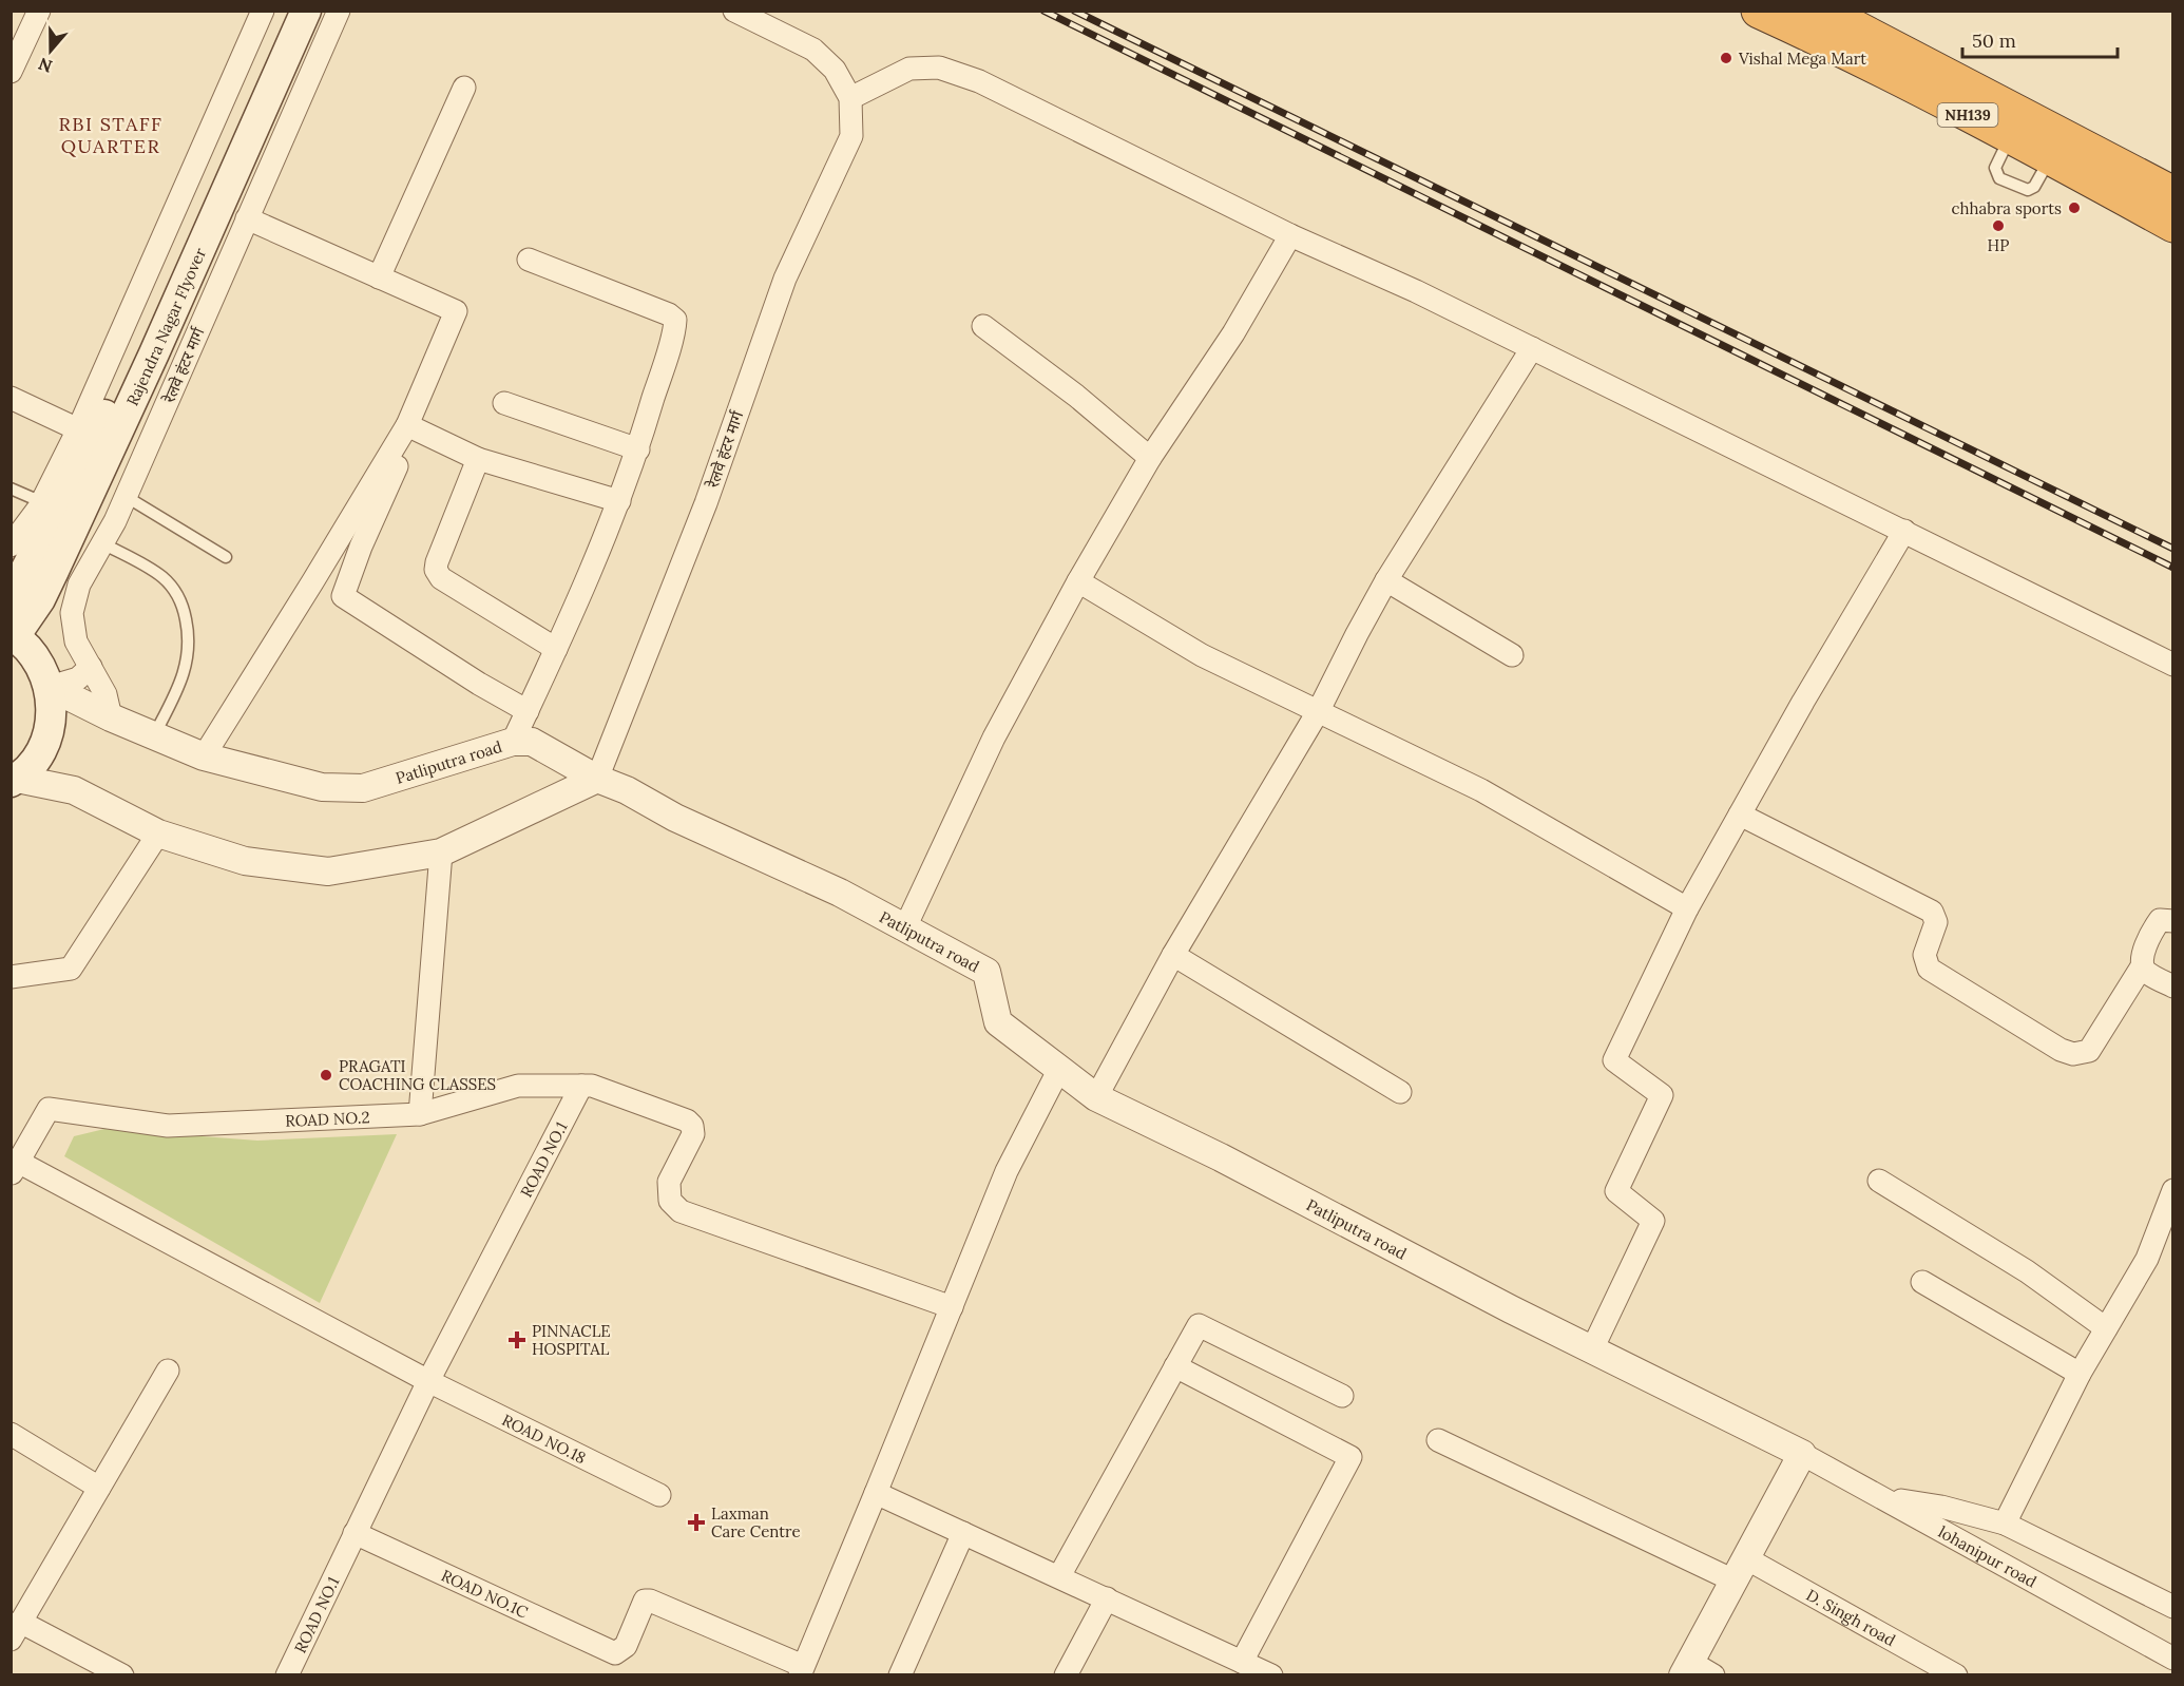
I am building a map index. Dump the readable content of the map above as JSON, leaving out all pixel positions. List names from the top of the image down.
{
  "streets": {
    "highway": ["NH139"],
    "main road": ["Rajendra Nagar Flyover"],
    "street": [
      "रेलवे हंटर मार्ग",
      "Patliputra road",
      "ROAD NO.2",
      "ROAD NO.1",
      "ROAD NO.18",
      "lohanipur road",
      "ROAD NO.1C",
      "D. Singh road"
    ]
  },
  "crossings": [
    ["रेलवे हंटर मार्ग", "Patliputra road"],
    ["Patliputra road", "lohanipur road"],
    ["ROAD NO.1", "ROAD NO.18"],
    ["ROAD NO.1", "ROAD NO.1C"]
  ],
  "districts": ["RBI STAFF QUARTER"],
  "places": {
    "other": [
      "Vishal Mega Mart",
      "chhabra sports",
      "HP",
      "PRAGATI COACHING CLASSES"
    ],
    "health": ["PINNACLE HOSPITAL", "Laxman Care Centre"]
  },
  "scale_bar": "50 m",
  "north": "bottom"
}
